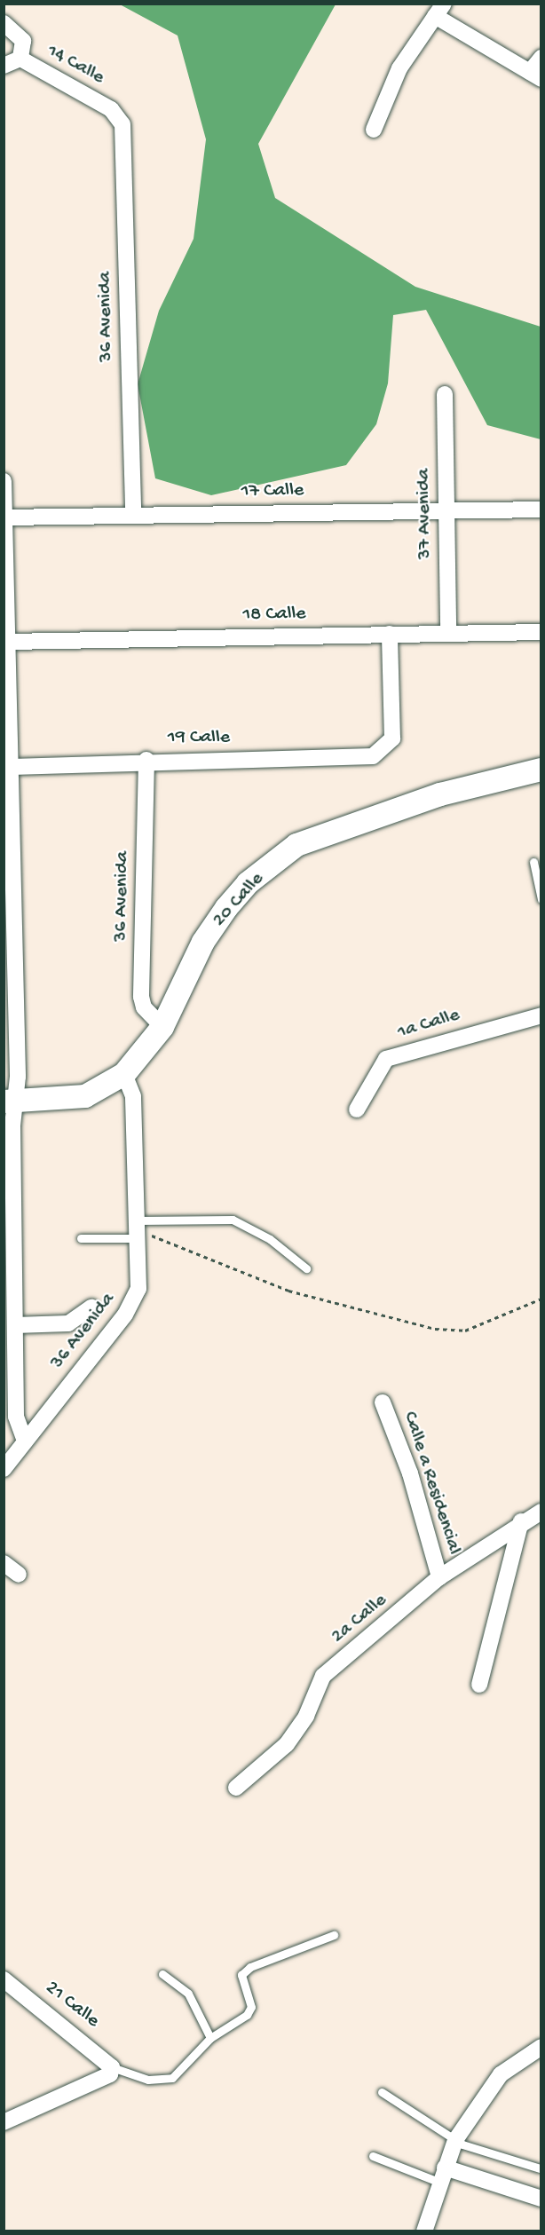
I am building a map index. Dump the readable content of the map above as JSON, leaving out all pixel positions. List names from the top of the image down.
{
  "streets": {
    "main road": ["20 Calle"],
    "street": [
      "14 Calle",
      "36 Avenida",
      "17 Calle",
      "37 Avenida",
      "18 Calle",
      "19 Calle",
      "1a Calle",
      "Calle a Residencial",
      "2a Calle",
      "21 Calle"
    ]
  },
  "crossings": [
    ["14 Calle", "36 Avenida"],
    ["36 Avenida", "17 Calle"],
    ["36 Avenida", "19 Calle"],
    ["36 Avenida", "20 Calle"],
    ["17 Calle", "37 Avenida"],
    ["37 Avenida", "18 Calle"],
    ["18 Calle", "19 Calle"],
    ["Calle a Residencial", "2a Calle"]
  ]
}
